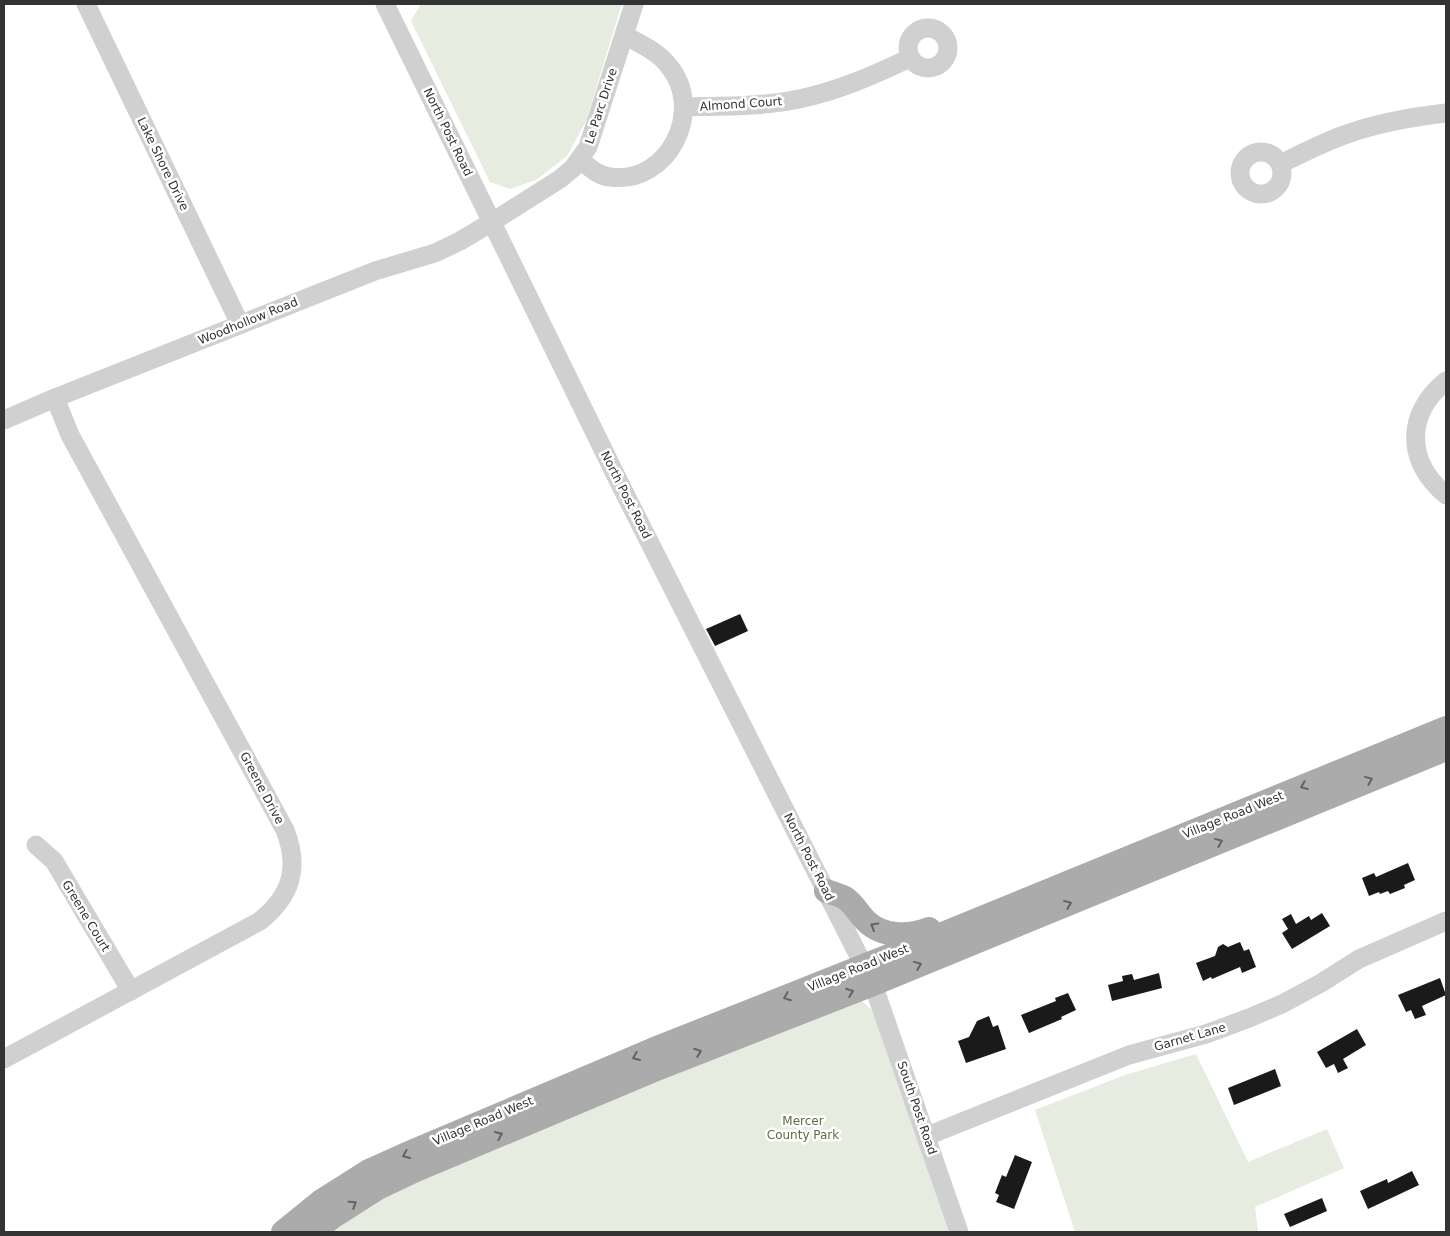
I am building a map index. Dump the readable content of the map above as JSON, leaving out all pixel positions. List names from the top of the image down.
{
  "streets": {
    "main road": ["Village Road West"],
    "street": [
      "Almond Court",
      "Le Parc Drive",
      "North Post Road",
      "Lake Shore Drive",
      "Woodhollow Road",
      "Greene Drive",
      "Greene Court",
      "Garnet Lane",
      "South Post Road"
    ]
  },
  "crossings": [
    ["Le Parc Drive", "North Post Road"],
    ["Le Parc Drive", "Woodhollow Road"],
    ["North Post Road", "Woodhollow Road"],
    ["North Post Road", "Village Road West"],
    ["North Post Road", "South Post Road"],
    ["Lake Shore Drive", "Woodhollow Road"],
    ["Woodhollow Road", "Greene Drive"],
    ["Greene Drive", "Greene Court"],
    ["Village Road West", "South Post Road"],
    ["Garnet Lane", "South Post Road"]
  ],
  "parks": ["Mercer County Park"]
}
